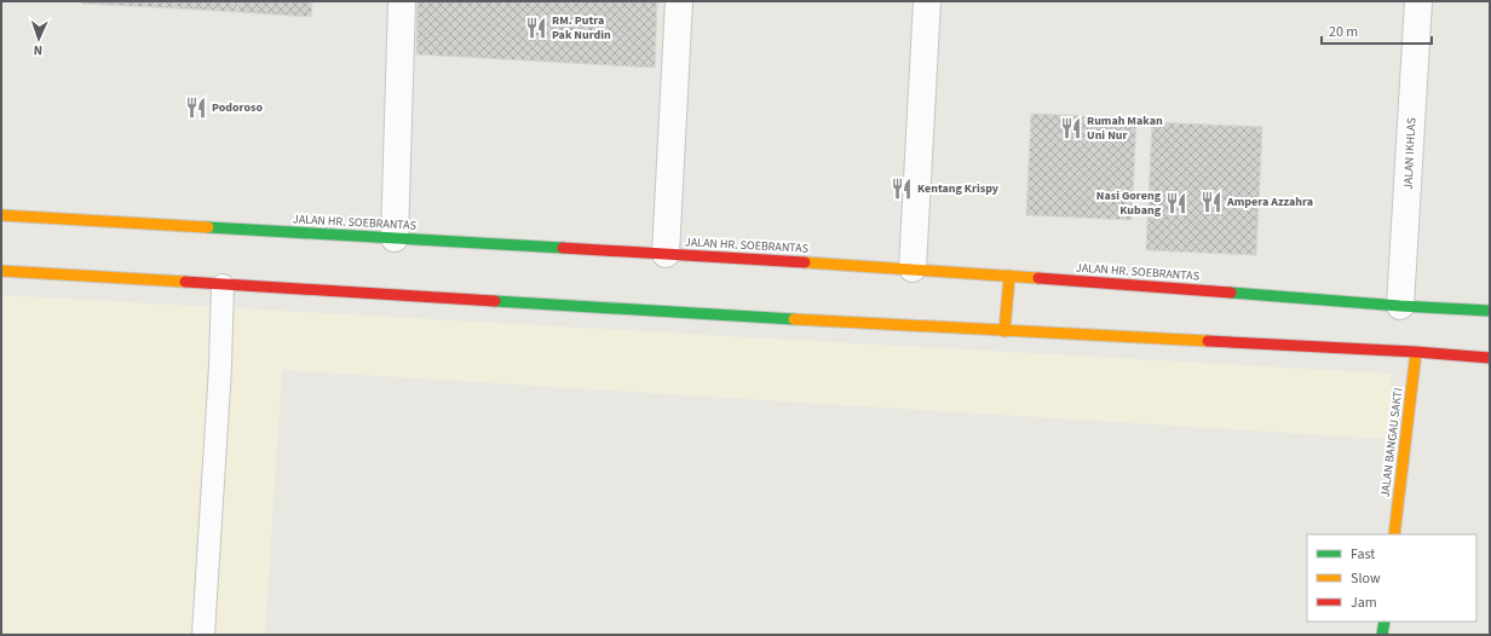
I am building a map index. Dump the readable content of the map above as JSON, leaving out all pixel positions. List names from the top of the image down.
{
  "streets": {
    "main road": ["JALAN HR. SOEBRANTAS", "JALAN BANGAU SAKTI"],
    "street": ["JALAN IKHLAS"]
  },
  "crossings": [
    ["JALAN IKHLAS", "JALAN HR. SOEBRANTAS"]
  ],
  "places": {
    "restaurant": [
      "RM. Putra Pak Nurdin",
      "Podoroso",
      "Rumah Makan Uni Nur",
      "Kentang Krispy",
      "Ampera Azzahra",
      "Nasi Goreng Kubang"
    ]
  },
  "legend": ["Fast", "Slow", "Jam"],
  "scale_bar": "20 m",
  "north": "bottom"
}
